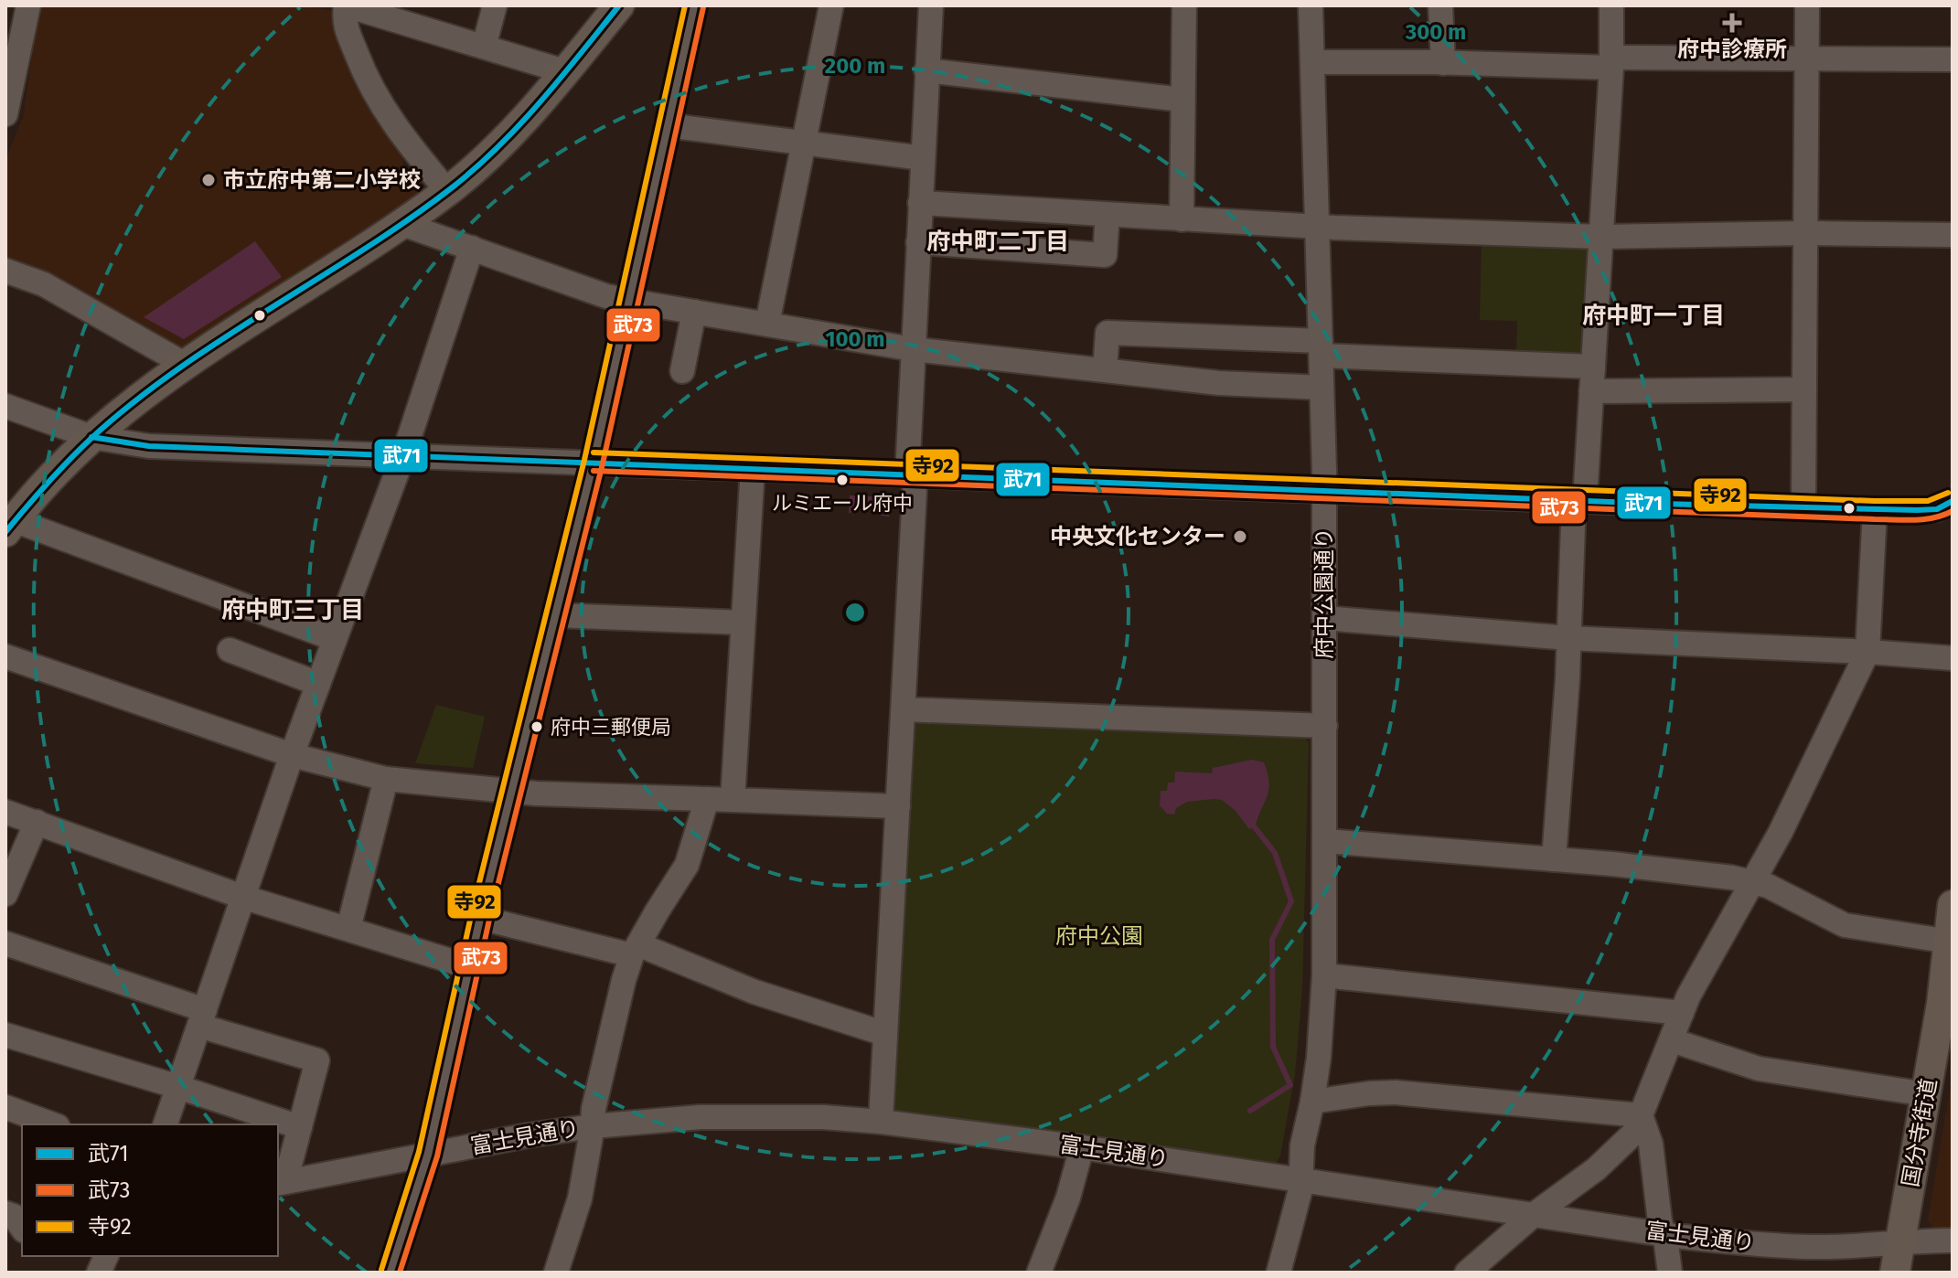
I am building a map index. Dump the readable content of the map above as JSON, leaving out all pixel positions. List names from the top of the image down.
{
  "streets": {
    "main road": ["国分寺街道"],
    "street": ["府中公園通り", "富士見通り"]
  },
  "crossings": [
    ["府中公園通り", "富士見通り"],
    ["国分寺街道", "富士見通り"]
  ],
  "districts": ["府中町二丁目", "府中町一丁目", "府中町三丁目"],
  "parks": ["府中公園"],
  "places": {
    "health": ["府中診療所"],
    "other": [
      "市立府中第二小学校",
      "ルミエール府中",
      "中央文化センター",
      "府中三郵便局"
    ]
  },
  "lines": ["transit line 武71", "transit line 寺92", "transit line 武73"],
  "legend": ["武71", "武73", "寺92"],
  "rings": ["300 m", "200 m", "100 m"]
}
